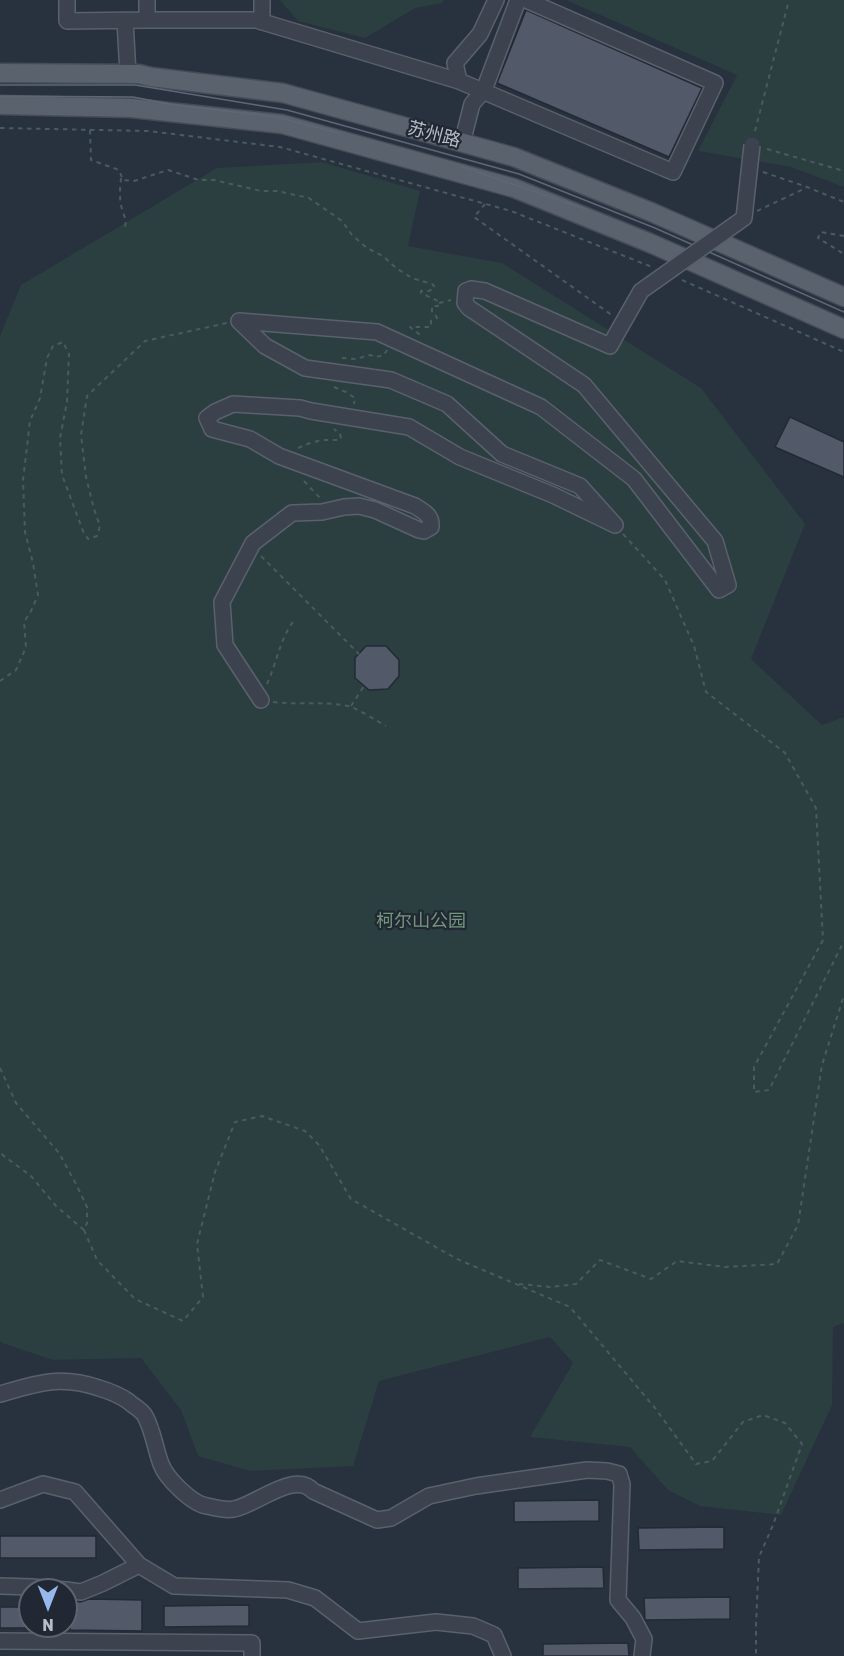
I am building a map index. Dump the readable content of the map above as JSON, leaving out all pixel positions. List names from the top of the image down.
{
  "streets": {
    "main road": ["苏州路"]
  },
  "parks": ["柯尔山公园"],
  "north": "bottom"
}
